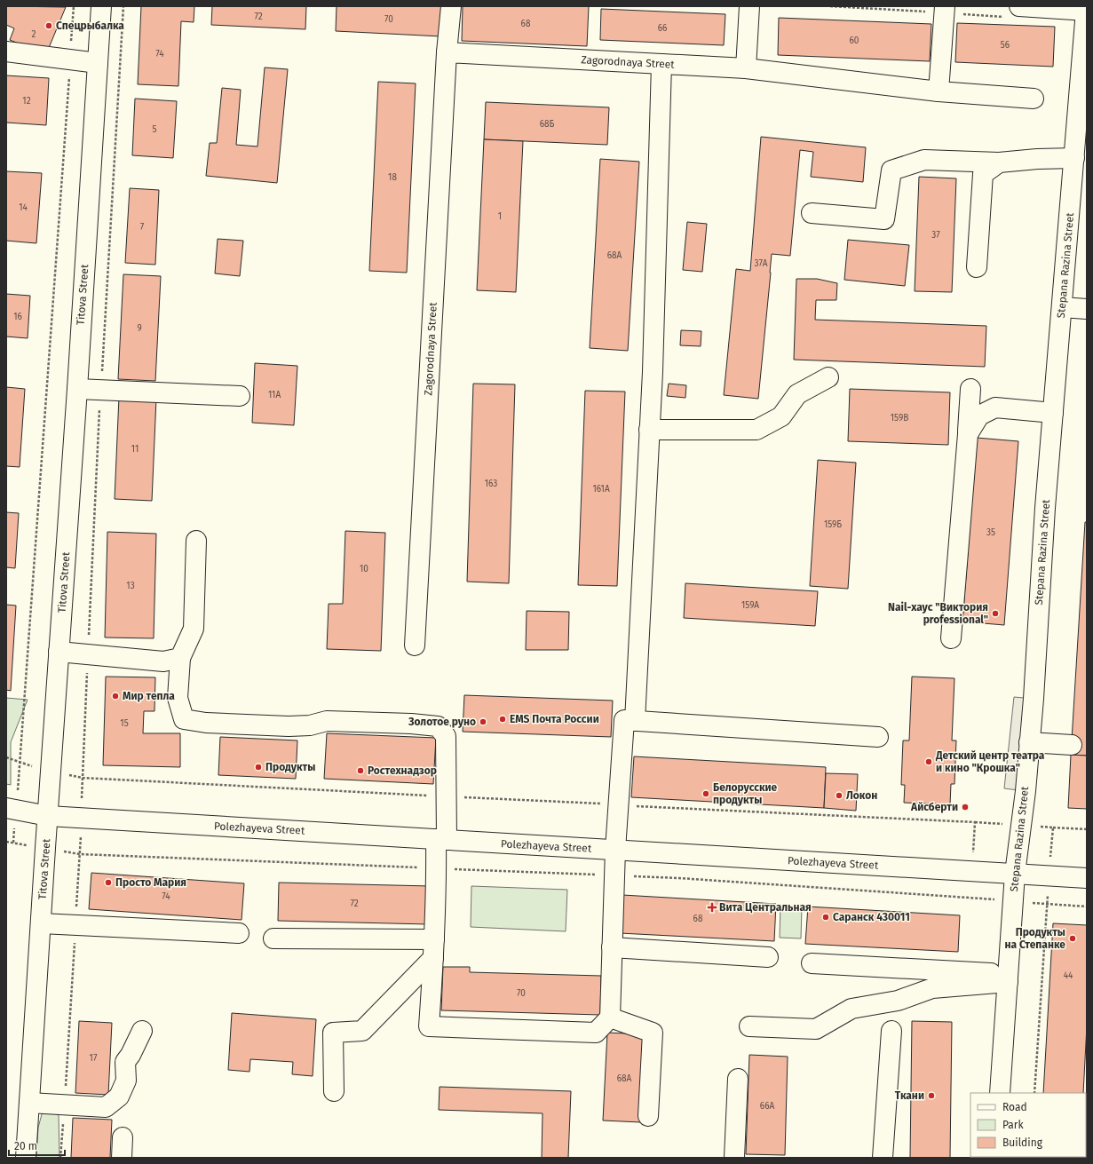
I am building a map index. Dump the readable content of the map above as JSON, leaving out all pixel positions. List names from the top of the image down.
{
  "streets": {
    "street": [
      "Zagorodnaya Street",
      "Stepana Razina Street",
      "Titova Street",
      "Polezhayeva Street"
    ]
  },
  "crossings": [
    ["Stepana Razina Street", "Polezhayeva Street"],
    ["Titova Street", "Polezhayeva Street"]
  ],
  "places": {
    "other": [
      "Спецрыбалка",
      "Nail-хаус \"Виктория professional\"",
      "Мир тепла",
      "EMS Почта России",
      "Золотое руно",
      "Детский центр театра и кино \"Крошка\"",
      "Продукты",
      "Ростехнадзор",
      "Белорусские продукты",
      "Локон",
      "Айсберти",
      "Просто Мария",
      "Саранск 430011",
      "Продукты на Степанке",
      "Ткани"
    ],
    "health": ["Вита Центральная"]
  },
  "house_numbers": [
    "72",
    "70",
    "68",
    "66",
    "2",
    "60",
    "56",
    "74",
    "12",
    "68Б",
    "5",
    "18",
    "14",
    "1",
    "7",
    "37",
    "68А",
    "37А",
    "16",
    "9",
    "11А",
    "159В",
    "11",
    "163",
    "161А",
    "159Б",
    "35",
    "10",
    "13",
    "159А",
    "15",
    "74",
    "72",
    "68",
    "44",
    "70",
    "17",
    "68А",
    "66А"
  ],
  "legend": ["Road", "Park", "Building"],
  "scale_bar": "20 m"
}
